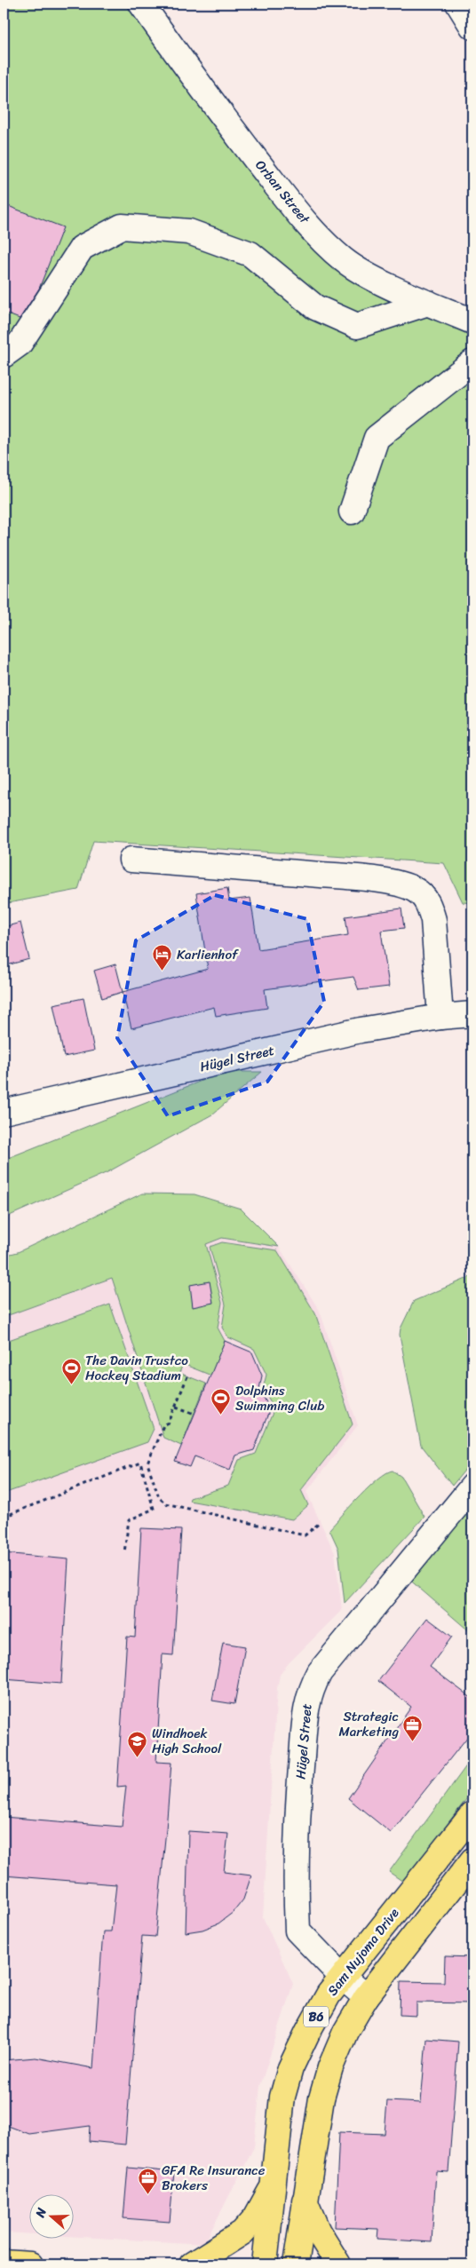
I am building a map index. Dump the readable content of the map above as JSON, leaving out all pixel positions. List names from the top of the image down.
{
  "streets": {
    "main road": ["Sam Nujoma Drive", "B6"],
    "street": ["Orban Street", "Hügel Street"]
  },
  "crossings": [
    ["Hügel Street", "Sam Nujoma Drive"],
    ["Hügel Street", "B6"]
  ],
  "places": {
    "hotel": ["Karlienhof"],
    "sports": ["The Davin Trustco Hockey Stadium", "Dolphins Swimming Club"],
    "office": ["Strategic Marketing", "GFA Re Insurance Brokers"],
    "school or university": ["Windhoek High School"]
  },
  "north": "left"
}
